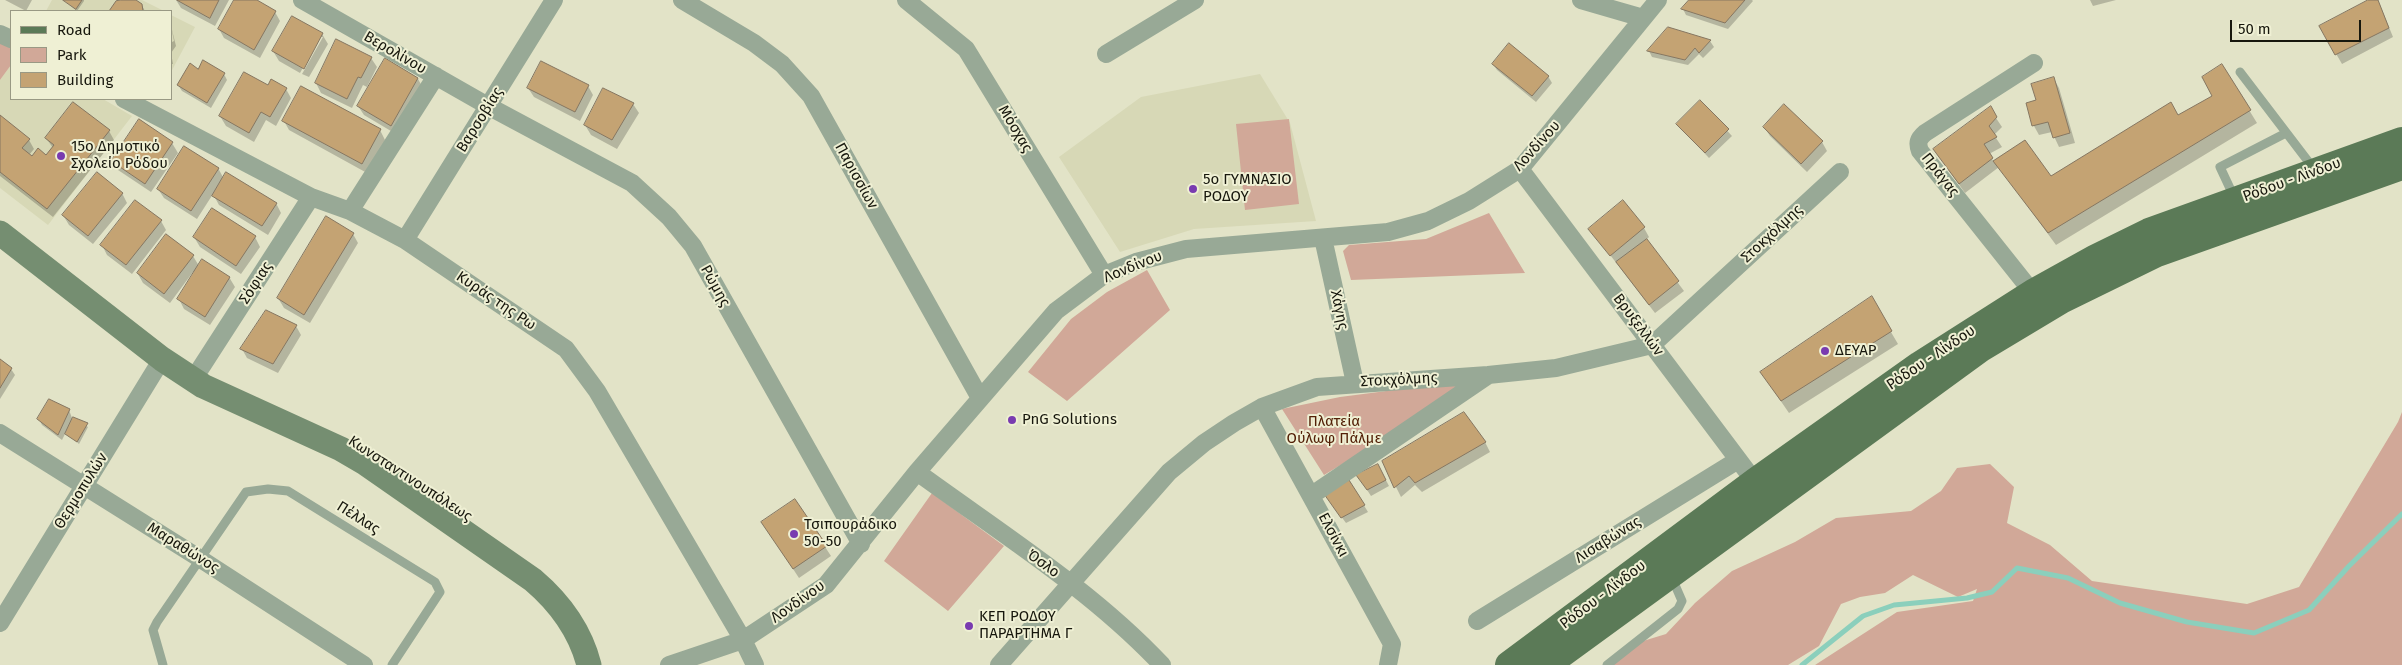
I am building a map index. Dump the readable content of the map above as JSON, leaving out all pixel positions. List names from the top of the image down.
{
  "streets": {
    "main road": ["Ρόδου - Λίνδου", "Κωνσταντινουπόλεως"],
    "street": [
      "Βερολίνου",
      "Βαρσοβίας",
      "Μόσχας",
      "Λονδίνου",
      "Πράγας",
      "Παρισσίων",
      "Στοκχόλμης",
      "Σόφιας",
      "Ρώμης",
      "Κυράς της Ρω",
      "Χάγης",
      "Βρυξελλών",
      "Θερμοπυλών",
      "Ελσίνκι",
      "Λισαβώνας",
      "Μαραθώνος",
      "Όσλο"
    ],
    "lane": ["Πέλλας"]
  },
  "crossings": [
    ["Βερολίνου", "Βαρσοβίας"],
    ["Βερολίνου", "Ρώμης"],
    ["Βαρσοβίας", "Ρώμης"],
    ["Βαρσοβίας", "Κυράς της Ρω"],
    ["Μόσχας", "Λονδίνου"],
    ["Λονδίνου", "Παρισσίων"],
    ["Λονδίνου", "Ρώμης"],
    ["Λονδίνου", "Κυράς της Ρω"],
    ["Λονδίνου", "Χάγης"],
    ["Λονδίνου", "Βρυξελλών"],
    ["Λονδίνου", "Όσλο"],
    ["Πράγας", "Ρόδου - Λίνδου"],
    ["Ρόδου - Λίνδου", "Βρυξελλών"],
    ["Στοκχόλμης", "Χάγης"],
    ["Στοκχόλμης", "Βρυξελλών"],
    ["Στοκχόλμης", "Ελσίνκι"],
    ["Στοκχόλμης", "Όσλο"],
    ["Σόφιας", "Κυράς της Ρω"],
    ["Σόφιας", "Κωνσταντινουπόλεως"],
    ["Βρυξελλών", "Λισαβώνας"],
    ["Κωνσταντινουπόλεως", "Θερμοπυλών"],
    ["Θερμοπυλών", "Μαραθώνος"],
    ["Πέλλας", "Μαραθώνος"]
  ],
  "parks": ["Πλατεία Ούλωφ Πάλμε"],
  "places": [
    "15ο Δημοτικό Σχολείο Ρόδου",
    "5ο ΓΥΜΝΑΣΙΟ ΡΟΔΟΥ",
    "ΔΕΥΑΡ",
    "PnG Solutions",
    "Τσιπουράδικο 50-50",
    "ΚΕΠ ΡΟΔΟΥ ΠΑΡΑΡΤΗΜΑ Γ"
  ],
  "legend": ["Road", "Park", "Building"],
  "scale_bar": "50 m"
}
